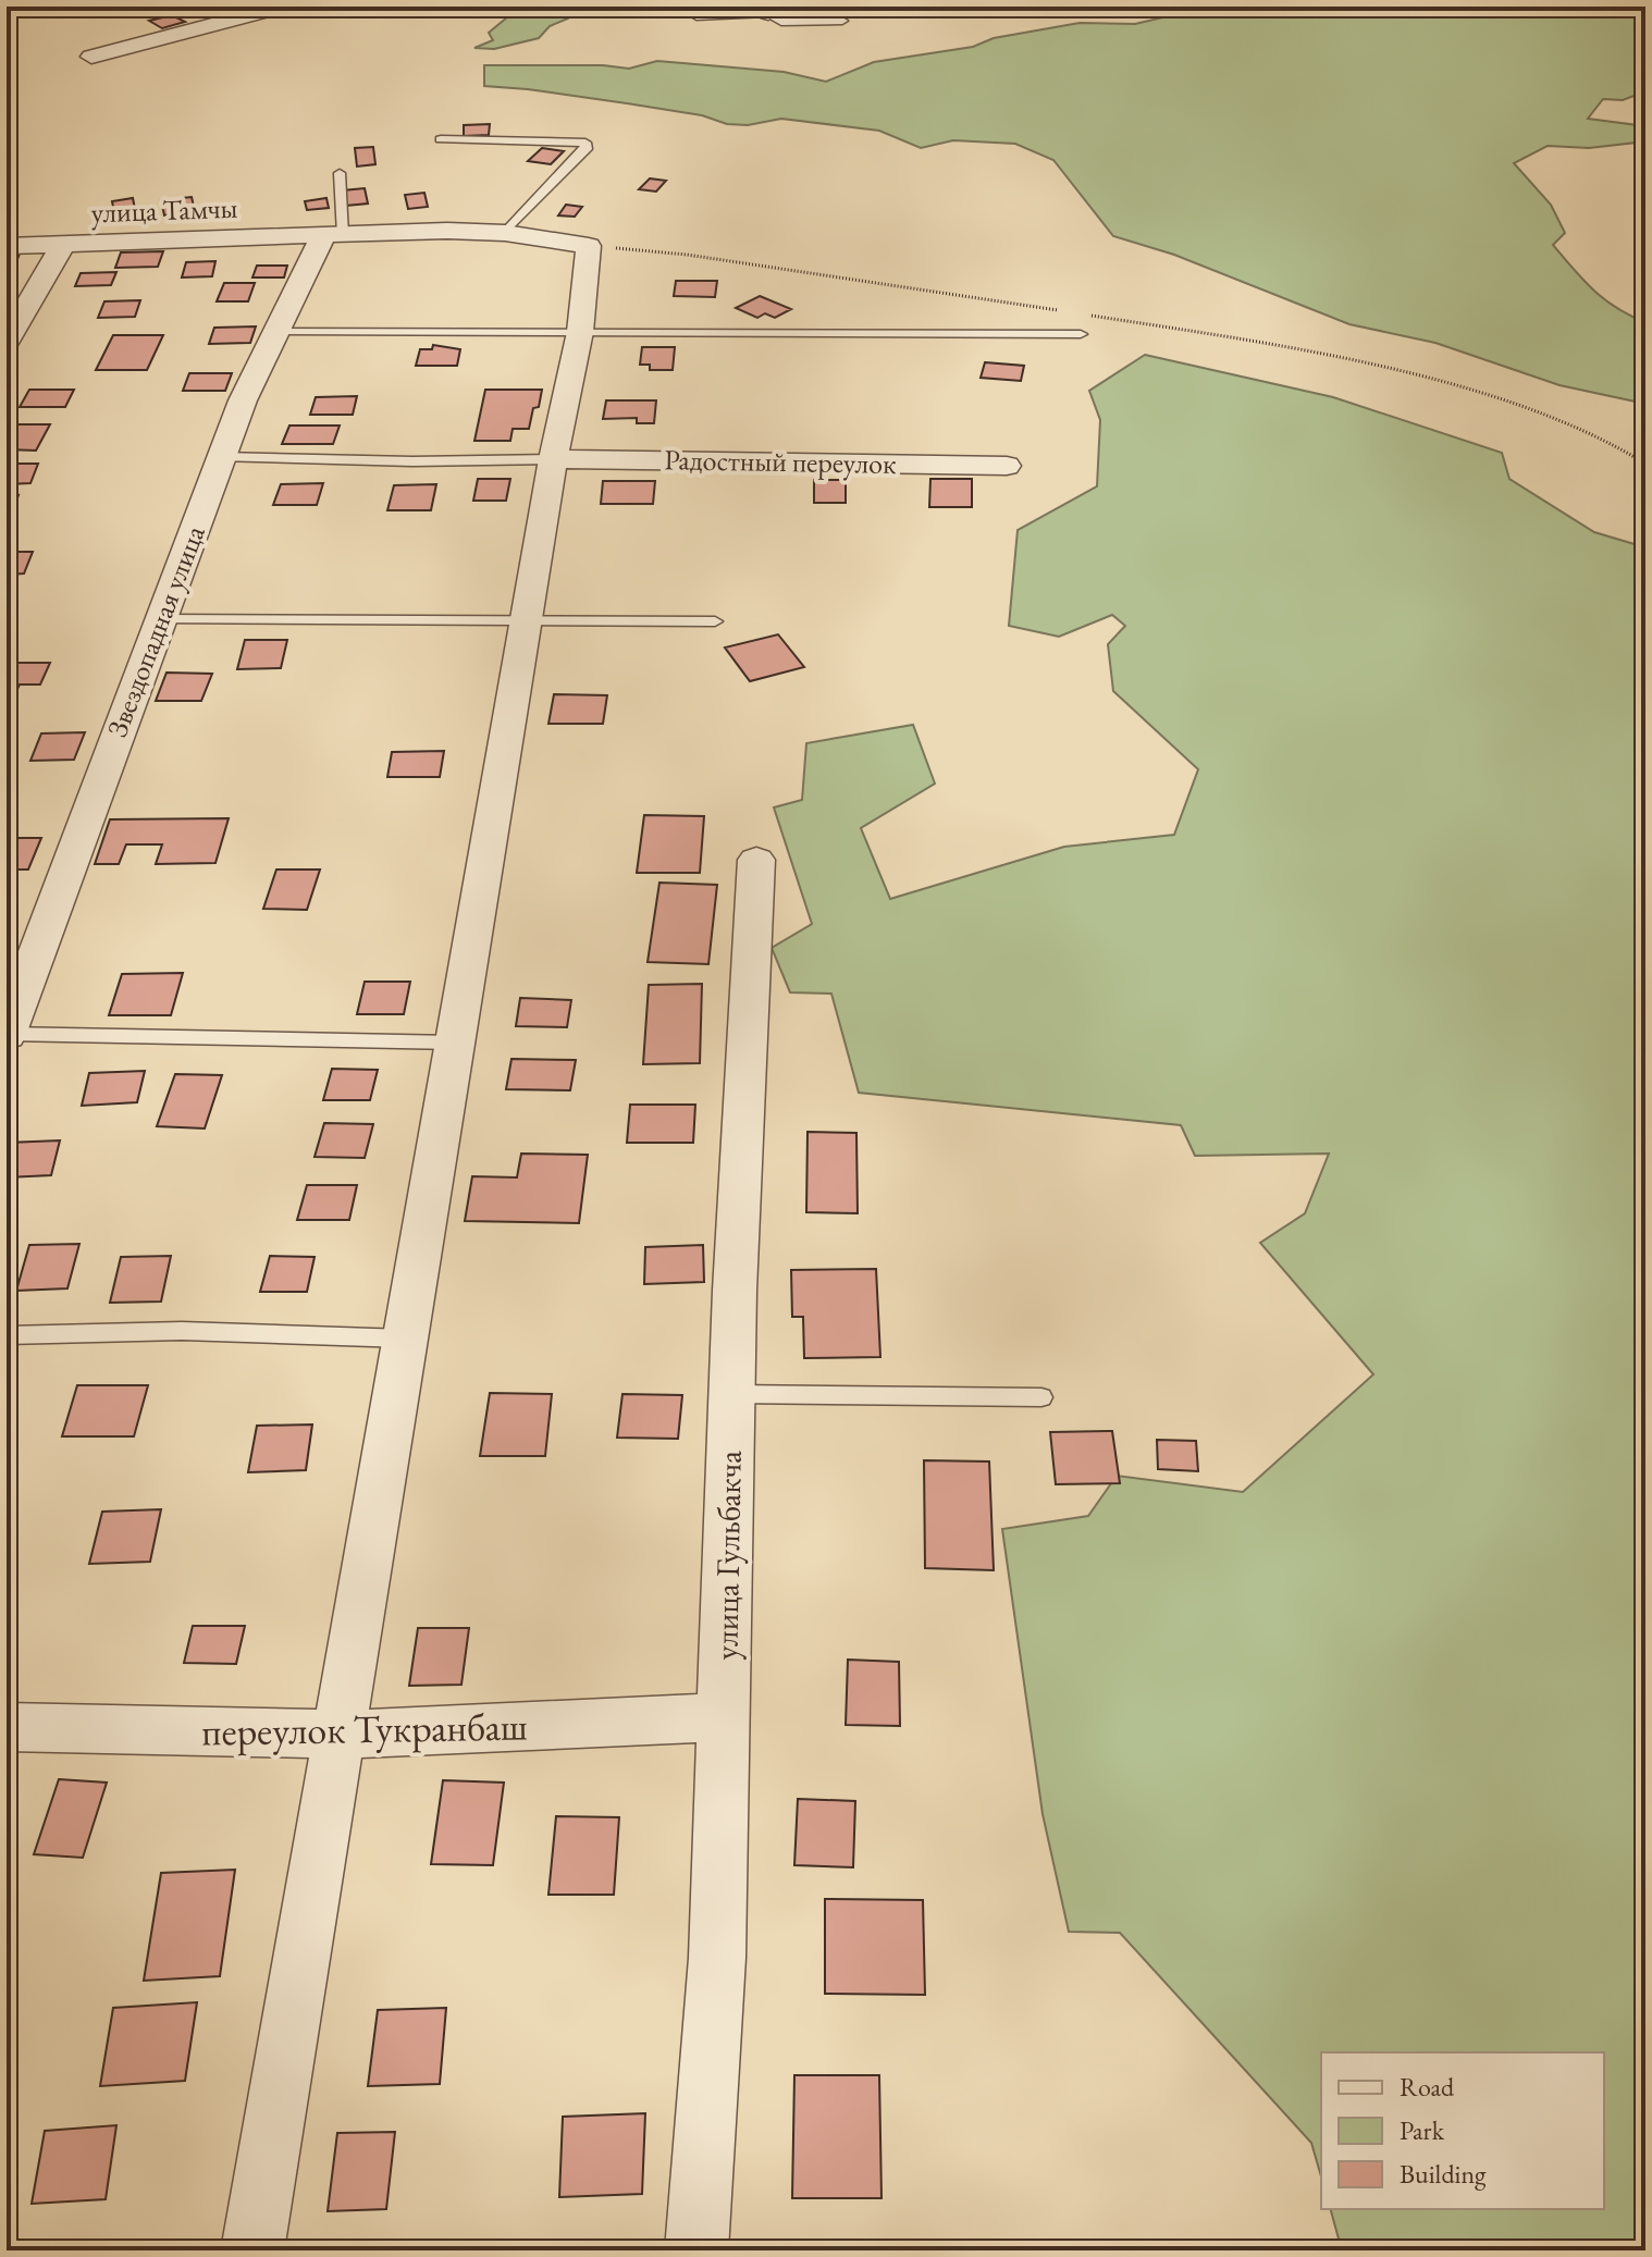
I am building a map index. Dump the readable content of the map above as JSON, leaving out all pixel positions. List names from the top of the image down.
{
  "streets": {
    "street": [
      "улица Тамчы",
      "Радостный переулок",
      "Звездопадная улица",
      "улица Гульбакча",
      "переулок Тукранбаш"
    ]
  },
  "crossings": [
    ["улица Тамчы", "Звездопадная улица"],
    ["улица Гульбакча", "переулок Тукранбаш"]
  ],
  "legend": ["Road", "Park", "Building"]
}
